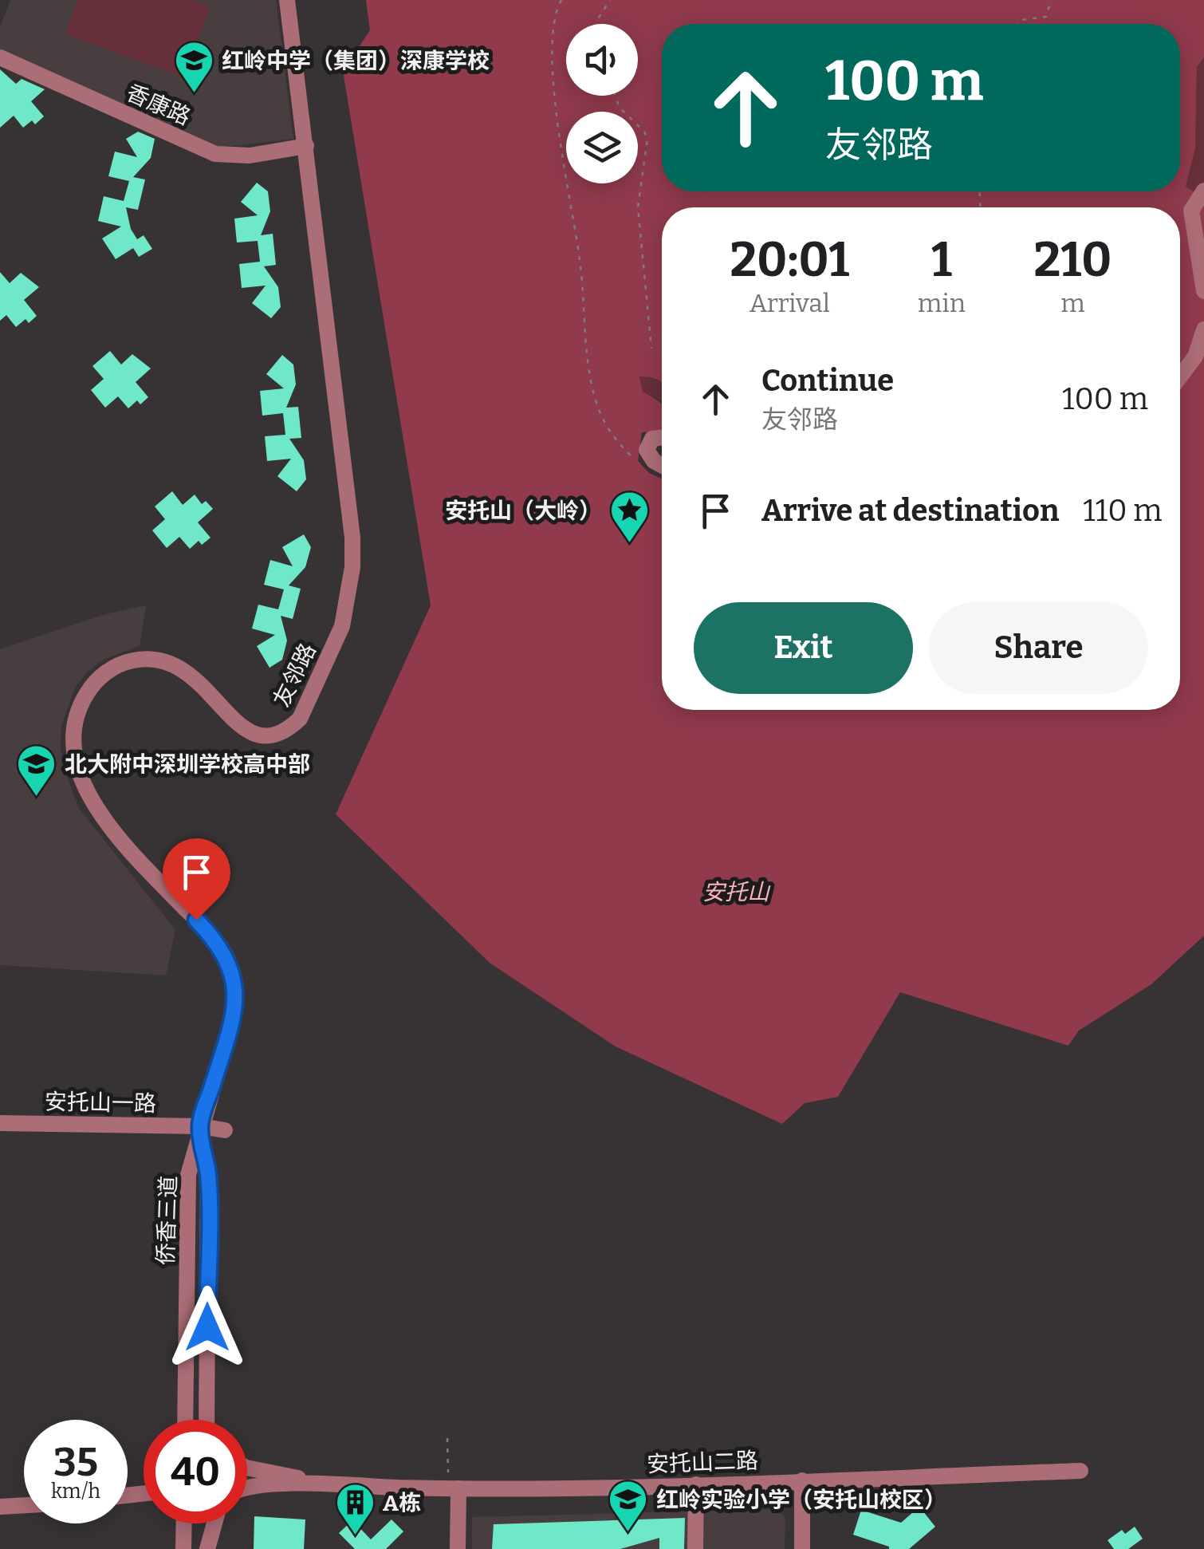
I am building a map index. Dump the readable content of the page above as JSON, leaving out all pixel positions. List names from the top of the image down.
{
  "streets": {
    "street": [
      "香康路",
      "友邻路",
      "安托山一路",
      "侨香三道",
      "安托山二路"
    ]
  },
  "crossings": [
    ["香康路", "友邻路"],
    ["友邻路", "安托山一路"],
    ["友邻路", "侨香三道"],
    ["安托山一路", "侨香三道"]
  ],
  "parks": ["安托山"],
  "places": {
    "school or university": ["红岭中学（集团）深康学校", "北大附中深圳学校高中部", "红岭实验小学（安托山校区）"],
    "place": ["安托山（大岭）"],
    "building": ["A栋"]
  },
  "page": {
    "turn": ["100 m", "友邻路"],
    "eta": [
      "20:01",
      "Arrival",
      "1",
      "min",
      "210",
      "m"
    ],
    "list": [
      {
        "name": "Continue",
        "note": "友邻路",
        "value": "100 m"
      },
      {
        "name": "Arrive at destination",
        "value": "110 m"
      }
    ],
    "buttons": ["Exit", "Share"],
    "speed": "35 km/h",
    "limit": "40"
  }
}
